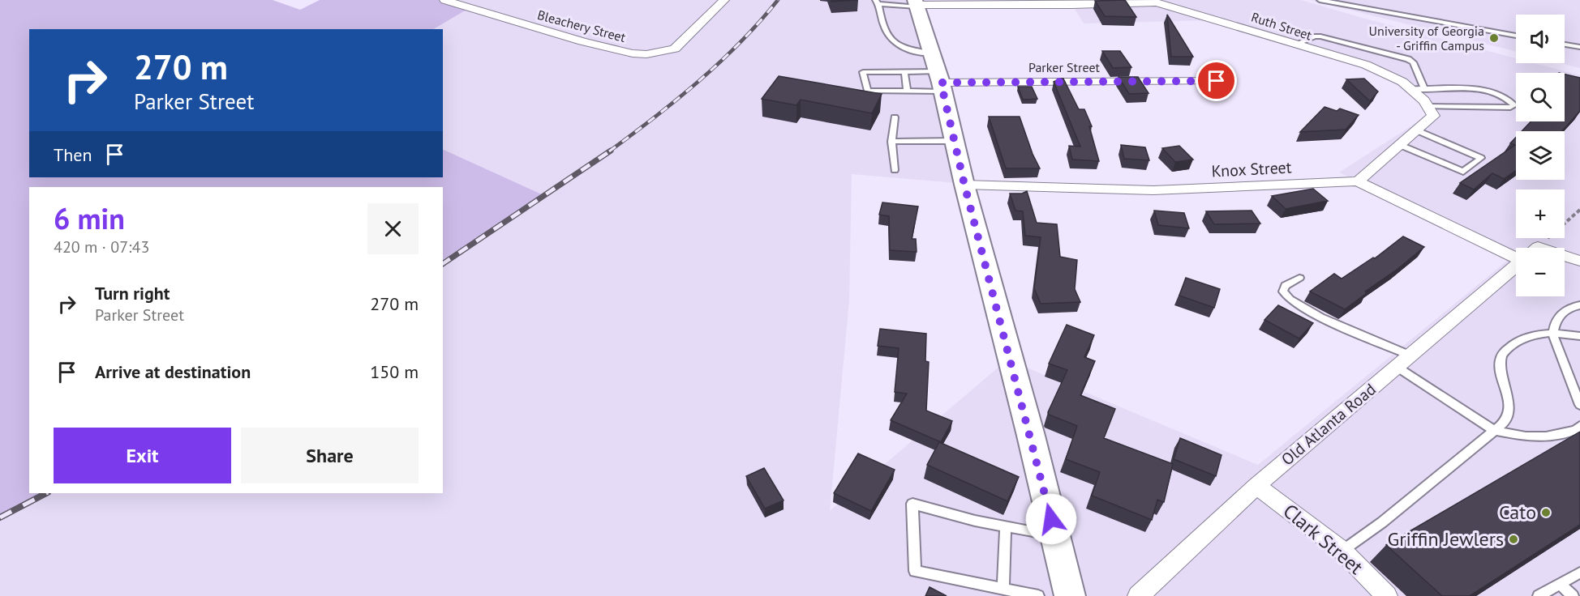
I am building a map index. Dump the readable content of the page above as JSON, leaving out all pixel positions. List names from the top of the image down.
{
  "streets": {
    "street": [
      "Bleachery Street",
      "Ruth Street",
      "Parker Street",
      "Knox Street",
      "Old Atlanta Road",
      "Clark Street"
    ]
  },
  "crossings": [
    ["Old Atlanta Road", "Clark Street"]
  ],
  "places": ["University of Georgia - Griffin Campus", "Cato", "Griffin Jewlers"],
  "page": {
    "map_buttons": ["+", "−"],
    "turn": ["270 m", "Parker Street"],
    "then": "Then",
    "heading": ["6 min", "420 m · 07:43"],
    "list": [
      {
        "name": "Turn right",
        "note": "Parker Street",
        "value": "270 m"
      },
      {
        "name": "Arrive at destination",
        "value": "150 m"
      }
    ],
    "buttons": ["Exit", "Share"]
  }
}
